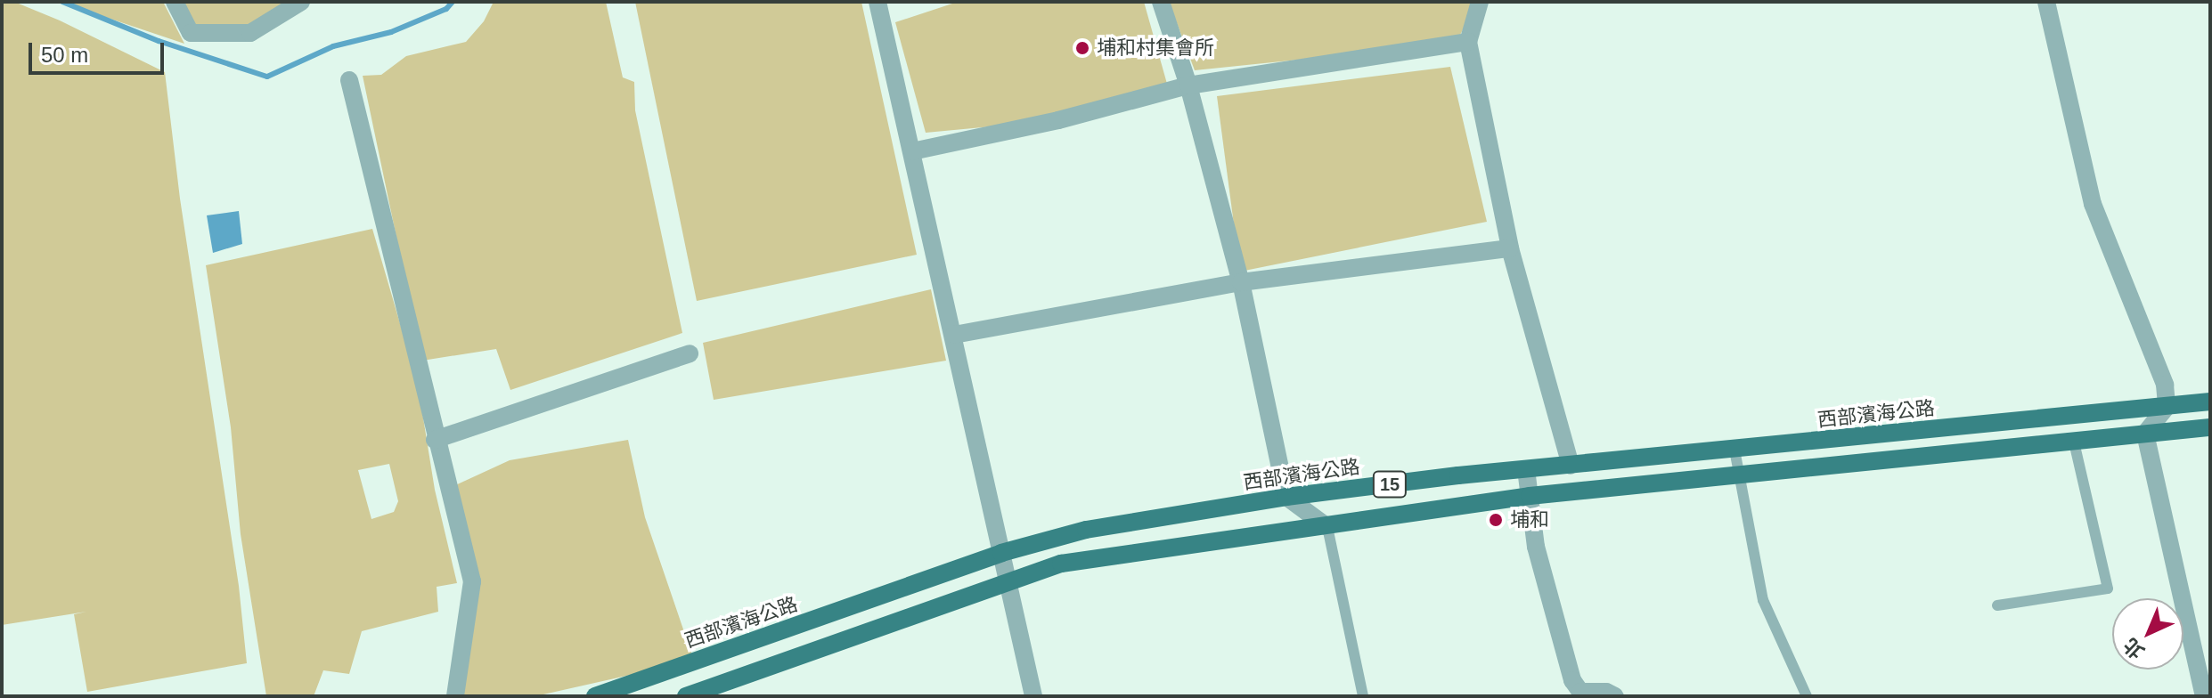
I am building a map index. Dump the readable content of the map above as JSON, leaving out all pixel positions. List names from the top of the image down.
{
  "streets": {
    "main road": ["西部濱海公路", "15"]
  },
  "places": ["埔和村集會所", "埔和"],
  "scale_bar": "50 m",
  "north": "bottom left"
}
